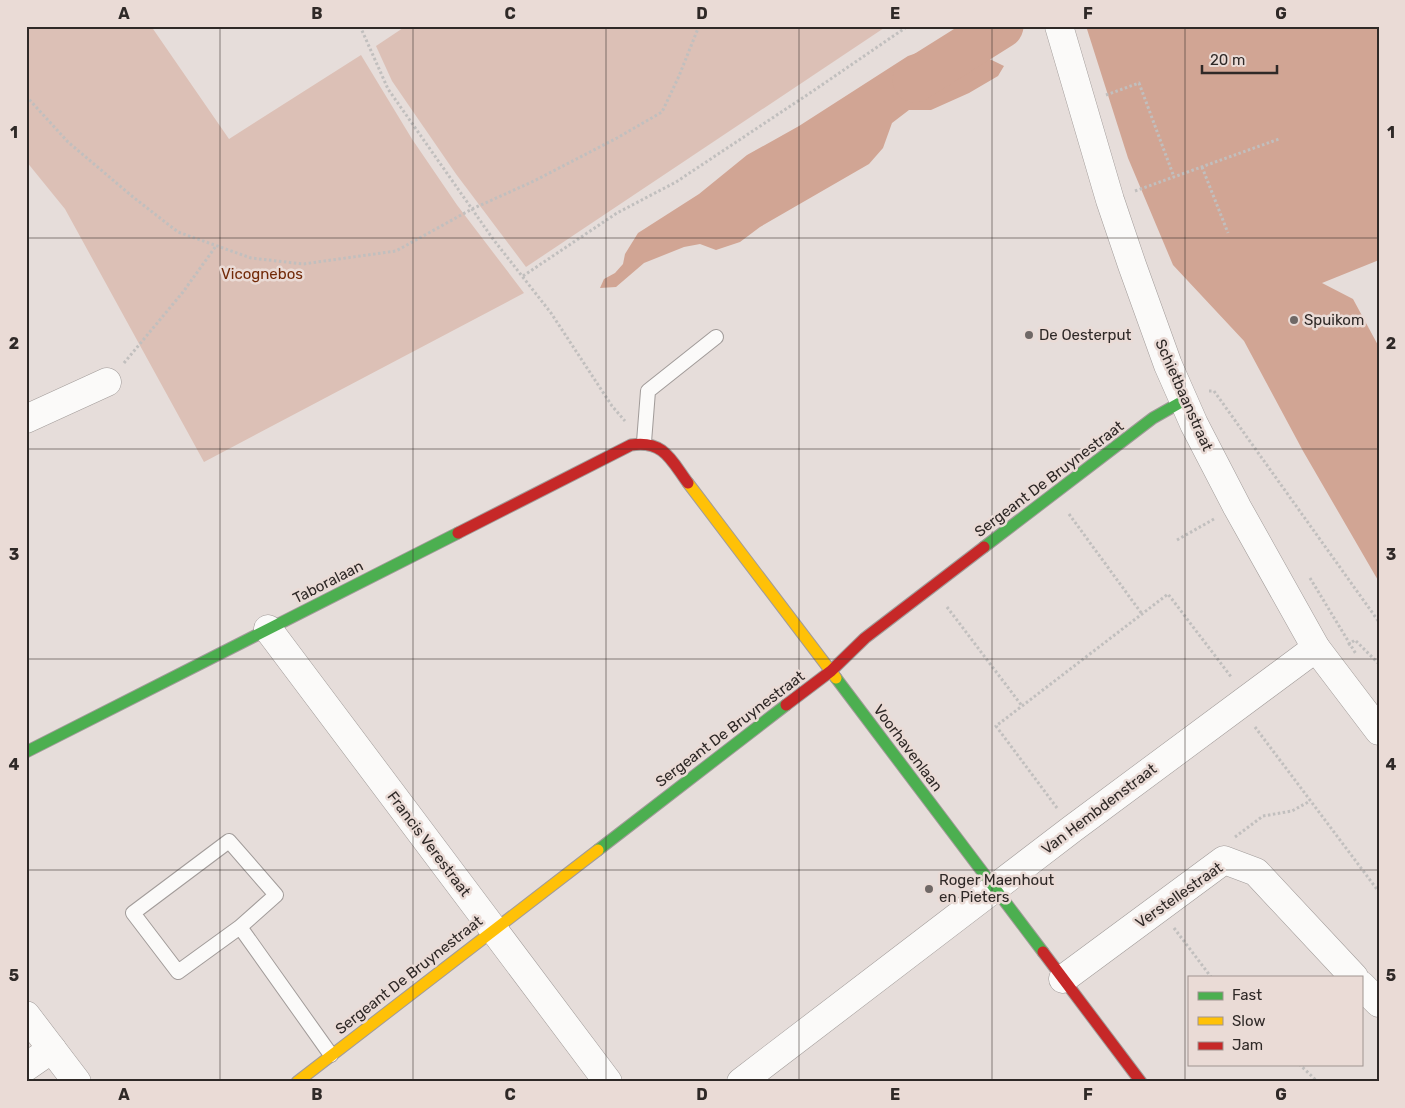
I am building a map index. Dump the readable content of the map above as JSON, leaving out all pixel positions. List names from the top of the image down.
{
  "streets": {
    "street": [
      "Schietbaanstraat",
      "Sergeant De Bruynestraat",
      "Taboralaan",
      "Voorhavenlaan",
      "Van Hembdenstraat",
      "Francis Verestraat",
      "Verstellestraat"
    ]
  },
  "crossings": [
    ["Schietbaanstraat", "Sergeant De Bruynestraat"],
    ["Schietbaanstraat", "Van Hembdenstraat"],
    ["Sergeant De Bruynestraat", "Voorhavenlaan"],
    ["Sergeant De Bruynestraat", "Francis Verestraat"],
    ["Taboralaan", "Voorhavenlaan"],
    ["Taboralaan", "Francis Verestraat"],
    ["Voorhavenlaan", "Van Hembdenstraat"],
    ["Voorhavenlaan", "Verstellestraat"]
  ],
  "parks": ["Vicognebos"],
  "places": ["Spuikom", "De Oesterput", "Roger Maenhout en Pieters"],
  "legend": ["Fast", "Slow", "Jam"],
  "scale_bar": "20 m",
  "grid": {
    "columns": [
      "A",
      "B",
      "C",
      "D",
      "E",
      "F",
      "G"
    ],
    "rows": [
      "1",
      "2",
      "3",
      "4",
      "5"
    ]
  }
}
